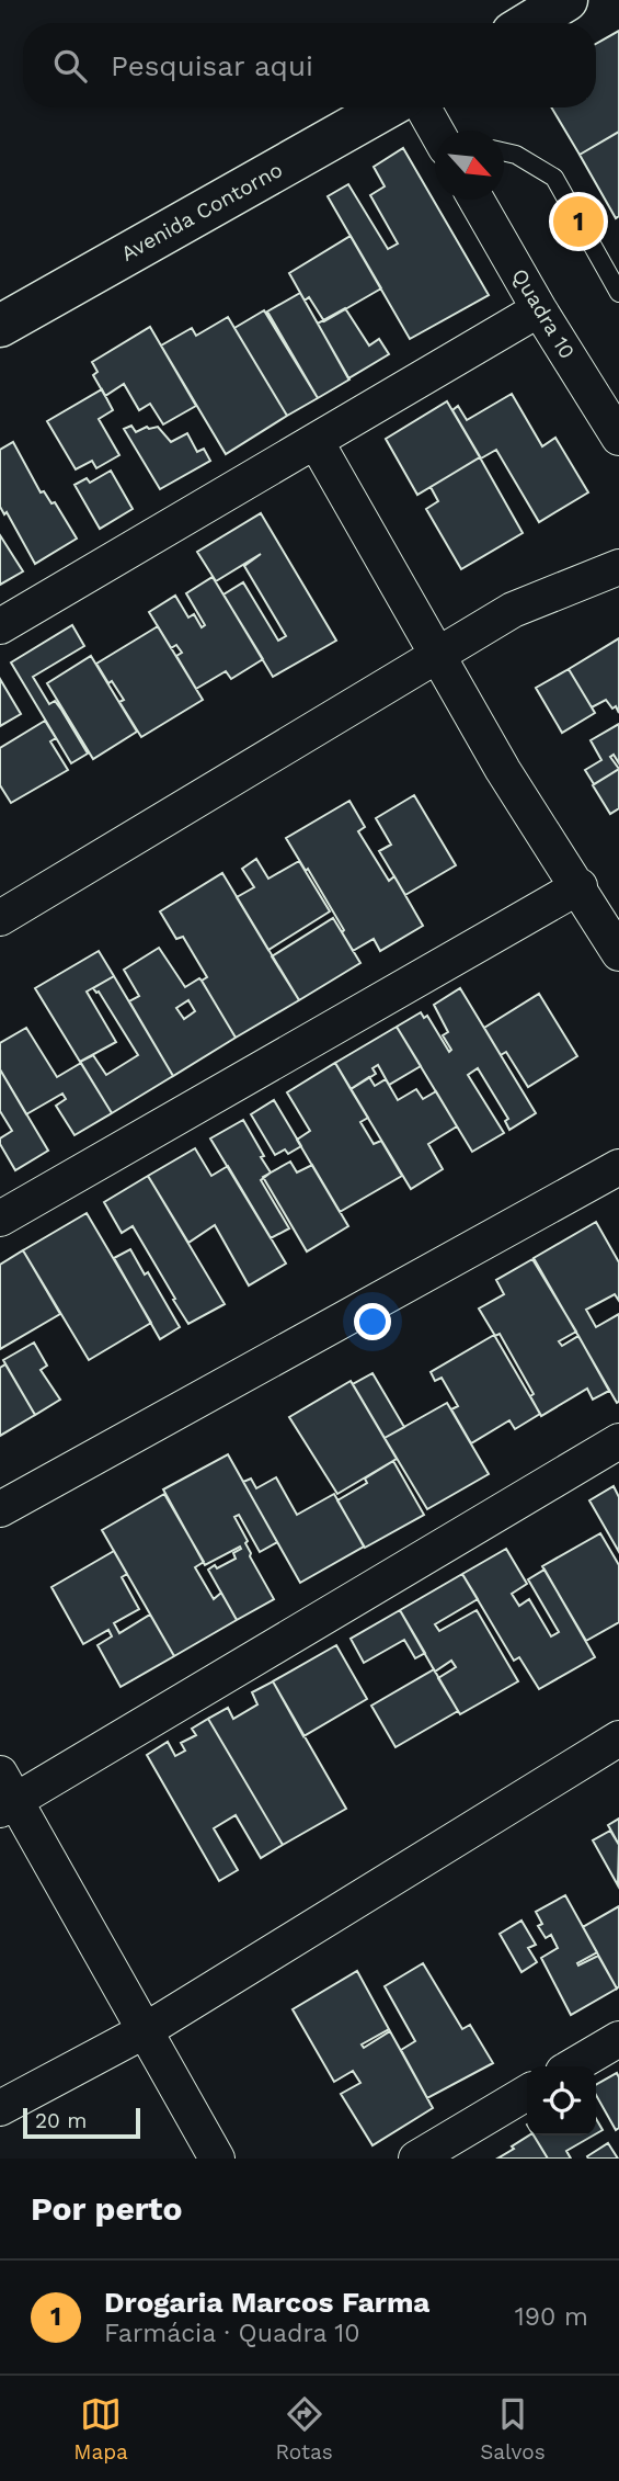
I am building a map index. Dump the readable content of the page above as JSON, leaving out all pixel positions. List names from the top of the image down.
{
  "streets": {
    "street": ["Avenida Contorno", "Quadra 10"]
  },
  "scale_bar": "20 m",
  "north": "bottom right",
  "page": {
    "search": "Pesquisar aqui",
    "pins": "1",
    "scale": "20 m",
    "heading": "Por perto",
    "list": [
      {
        "mark": "1",
        "name": "Drogaria Marcos Farma",
        "note": "Farmácia · Quadra 10",
        "value": "190 m"
      }
    ],
    "nav": ["Mapa", "Rotas", "Salvos"]
  }
}
